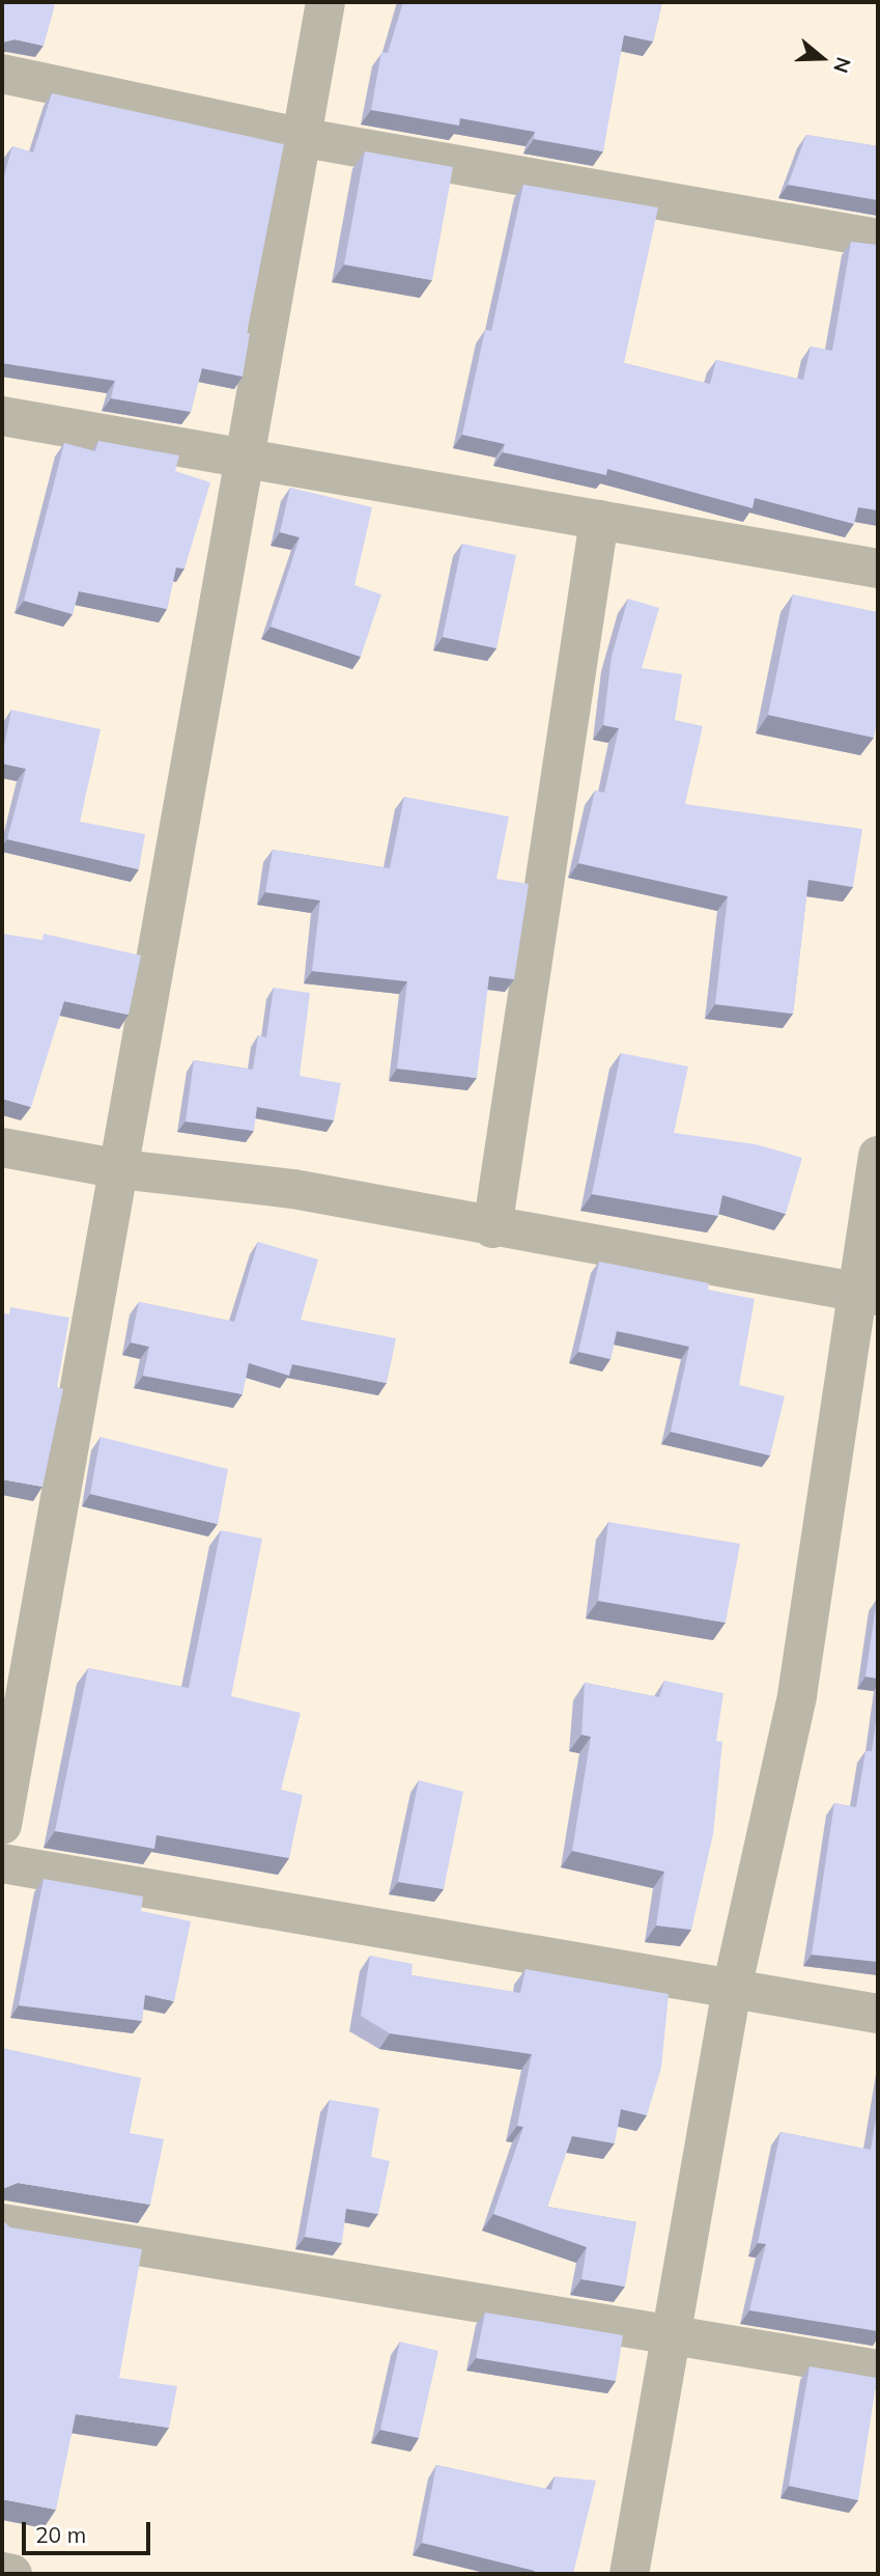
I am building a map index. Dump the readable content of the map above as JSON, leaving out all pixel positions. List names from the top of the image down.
{
  "scale_bar": "20 m",
  "north": "right"
}
